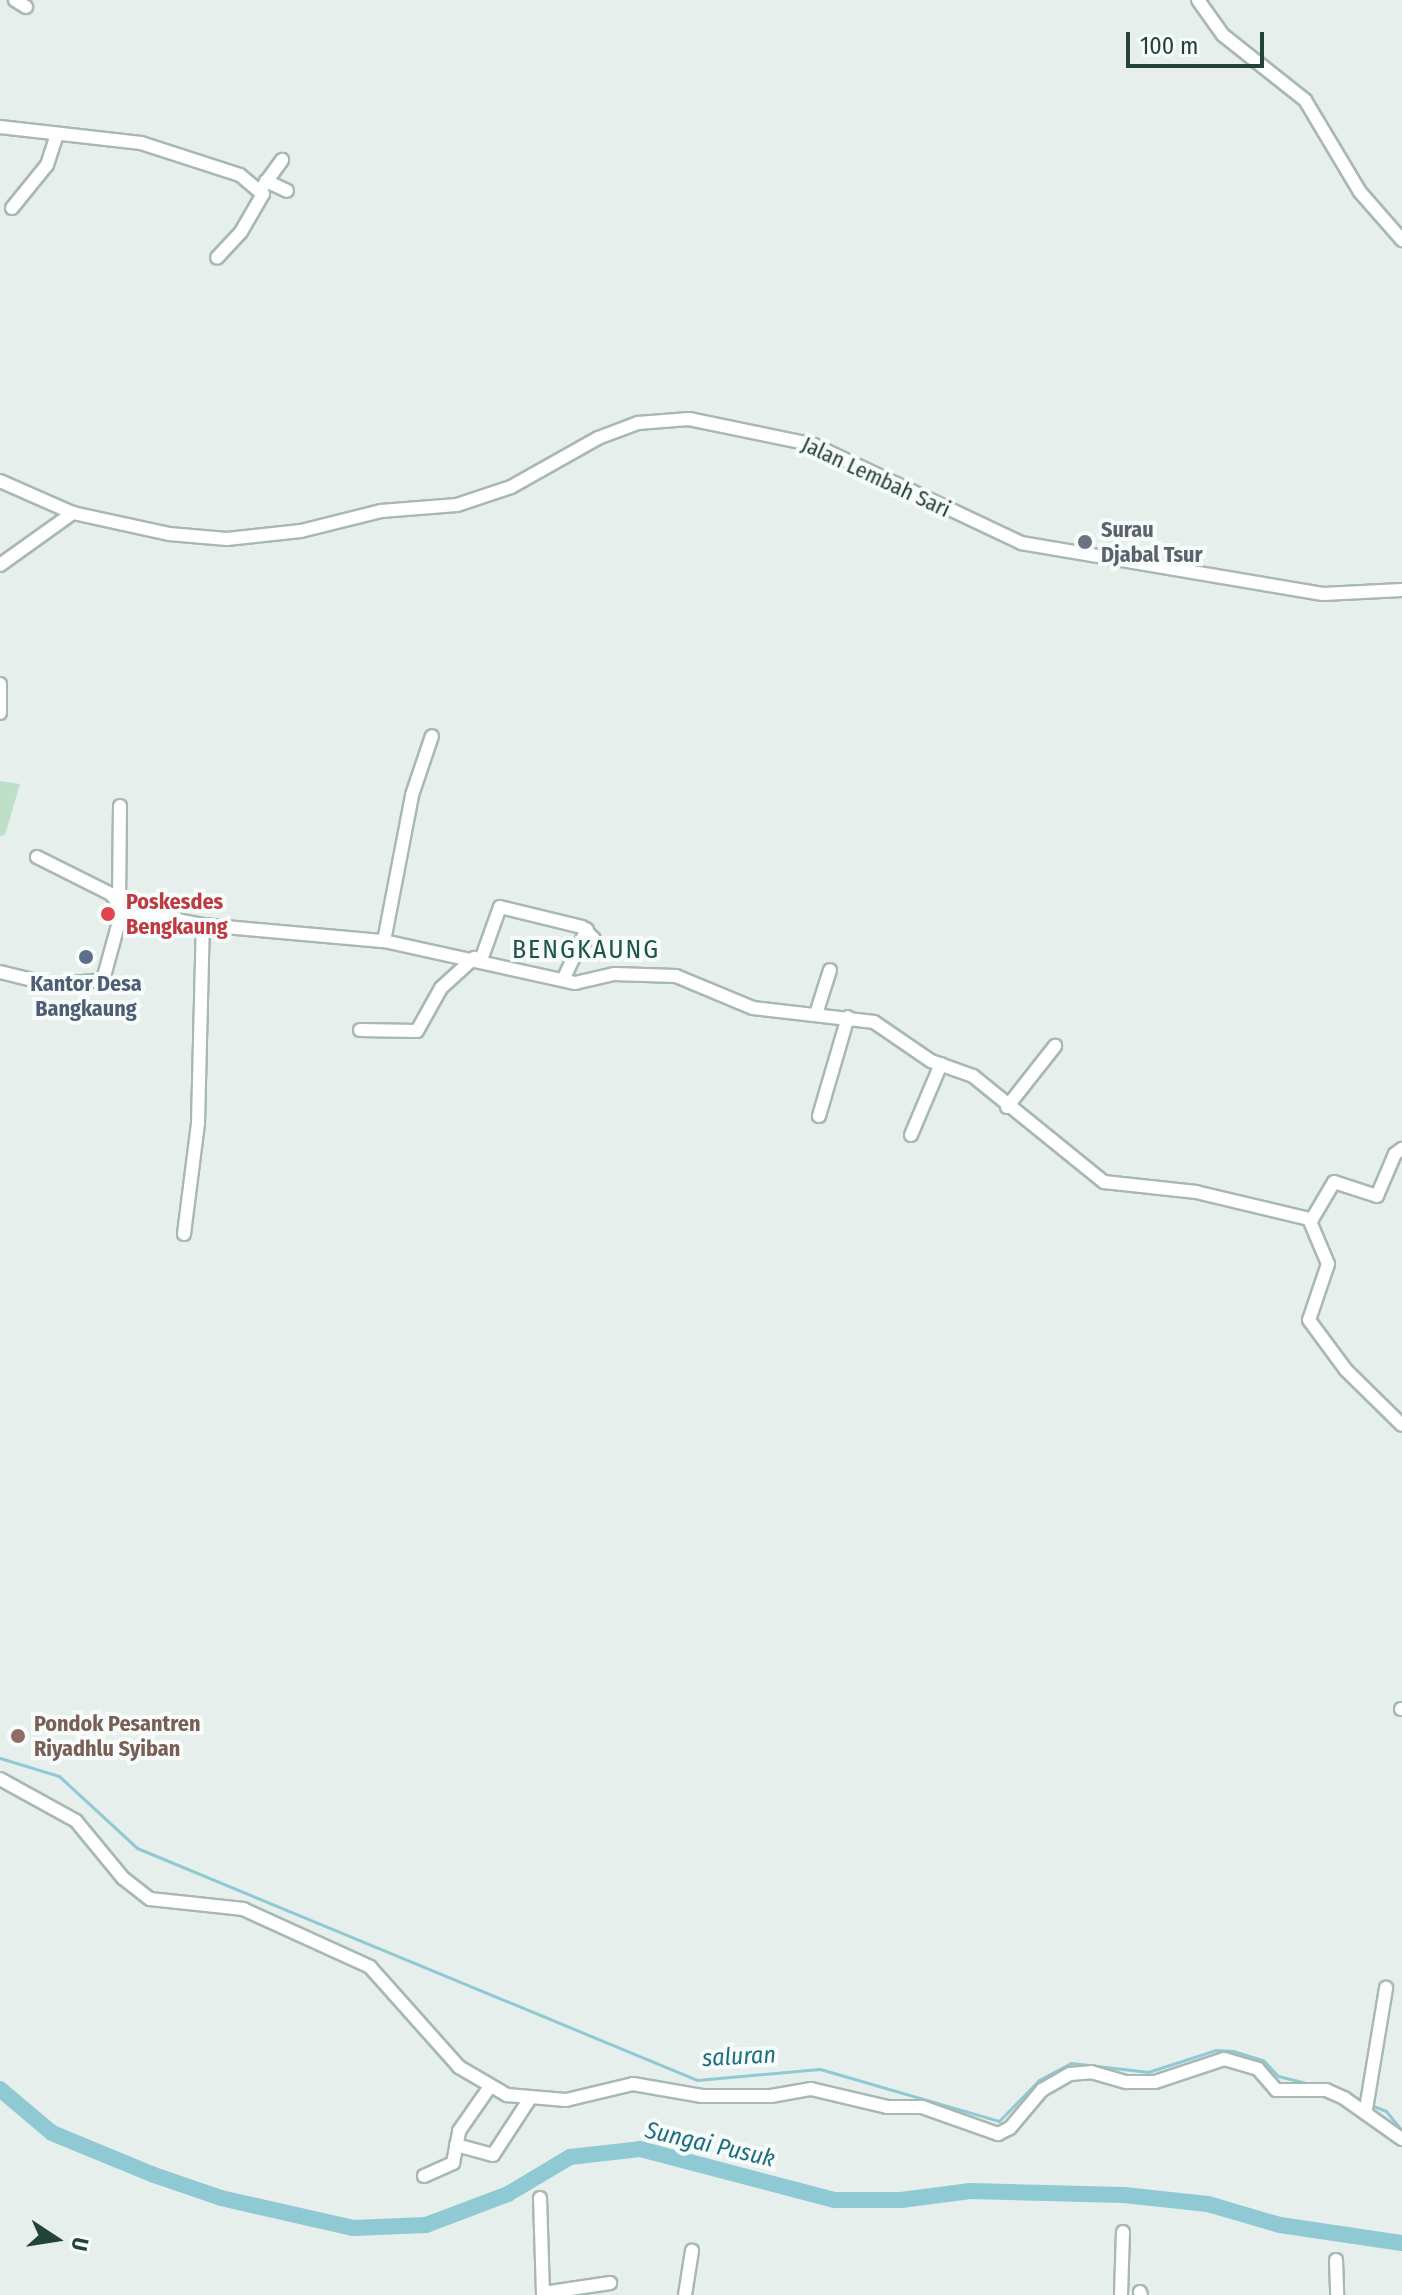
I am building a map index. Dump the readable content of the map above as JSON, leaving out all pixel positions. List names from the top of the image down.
{
  "streets": {
    "street": ["Jalan Lembah Sari"]
  },
  "districts": ["BENGKAUNG"],
  "water": ["saluran", "Sungai Pusuk"],
  "places": [
    "Surau Djabal Tsur",
    "Poskesdes Bengkaung",
    "Kantor Desa Bangkaung",
    "Pondok Pesantren Riyadhlu Syiban"
  ],
  "scale_bar": "100 m",
  "north": "right"
}
